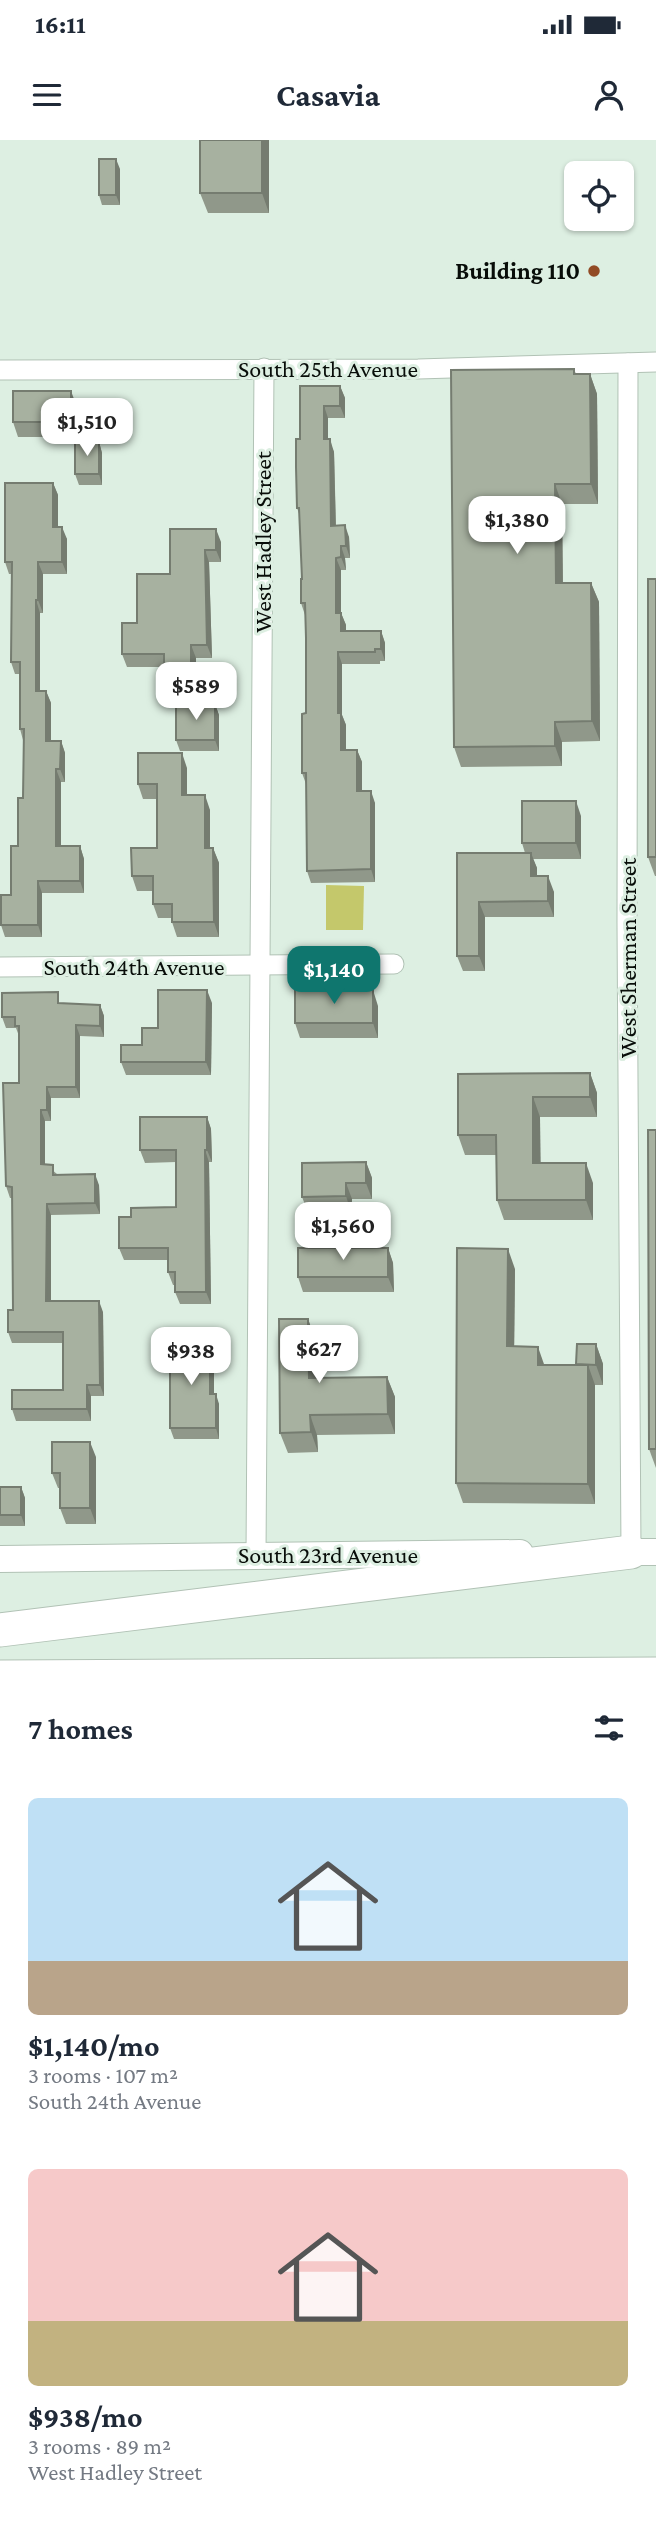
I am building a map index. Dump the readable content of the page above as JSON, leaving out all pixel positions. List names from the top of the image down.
{
  "streets": {
    "main road": ["South 23rd Avenue"],
    "street": [
      "South 25th Avenue",
      "West Hadley Street",
      "West Sherman Street",
      "South 24th Avenue"
    ]
  },
  "crossings": [
    ["South 25th Avenue", "West Hadley Street"],
    ["South 25th Avenue", "West Sherman Street"],
    ["West Hadley Street", "South 24th Avenue"],
    ["West Hadley Street", "South 23rd Avenue"],
    ["West Sherman Street", "South 23rd Avenue"]
  ],
  "places": ["Building 110"],
  "page": {
    "status": "16:11",
    "header": "Casavia",
    "price": [
      "$1,510",
      "$1,380",
      "$589",
      "$1,140",
      "$1,560",
      "$627",
      "$938"
    ],
    "heading": "7 homes",
    "list": [
      {
        "name": "$1,140/mo",
        "note": "3 rooms · 107 m² · South 24th Avenue"
      },
      {
        "name": "$938/mo",
        "note": "3 rooms · 89 m² · West Hadley Street"
      }
    ]
  }
}
